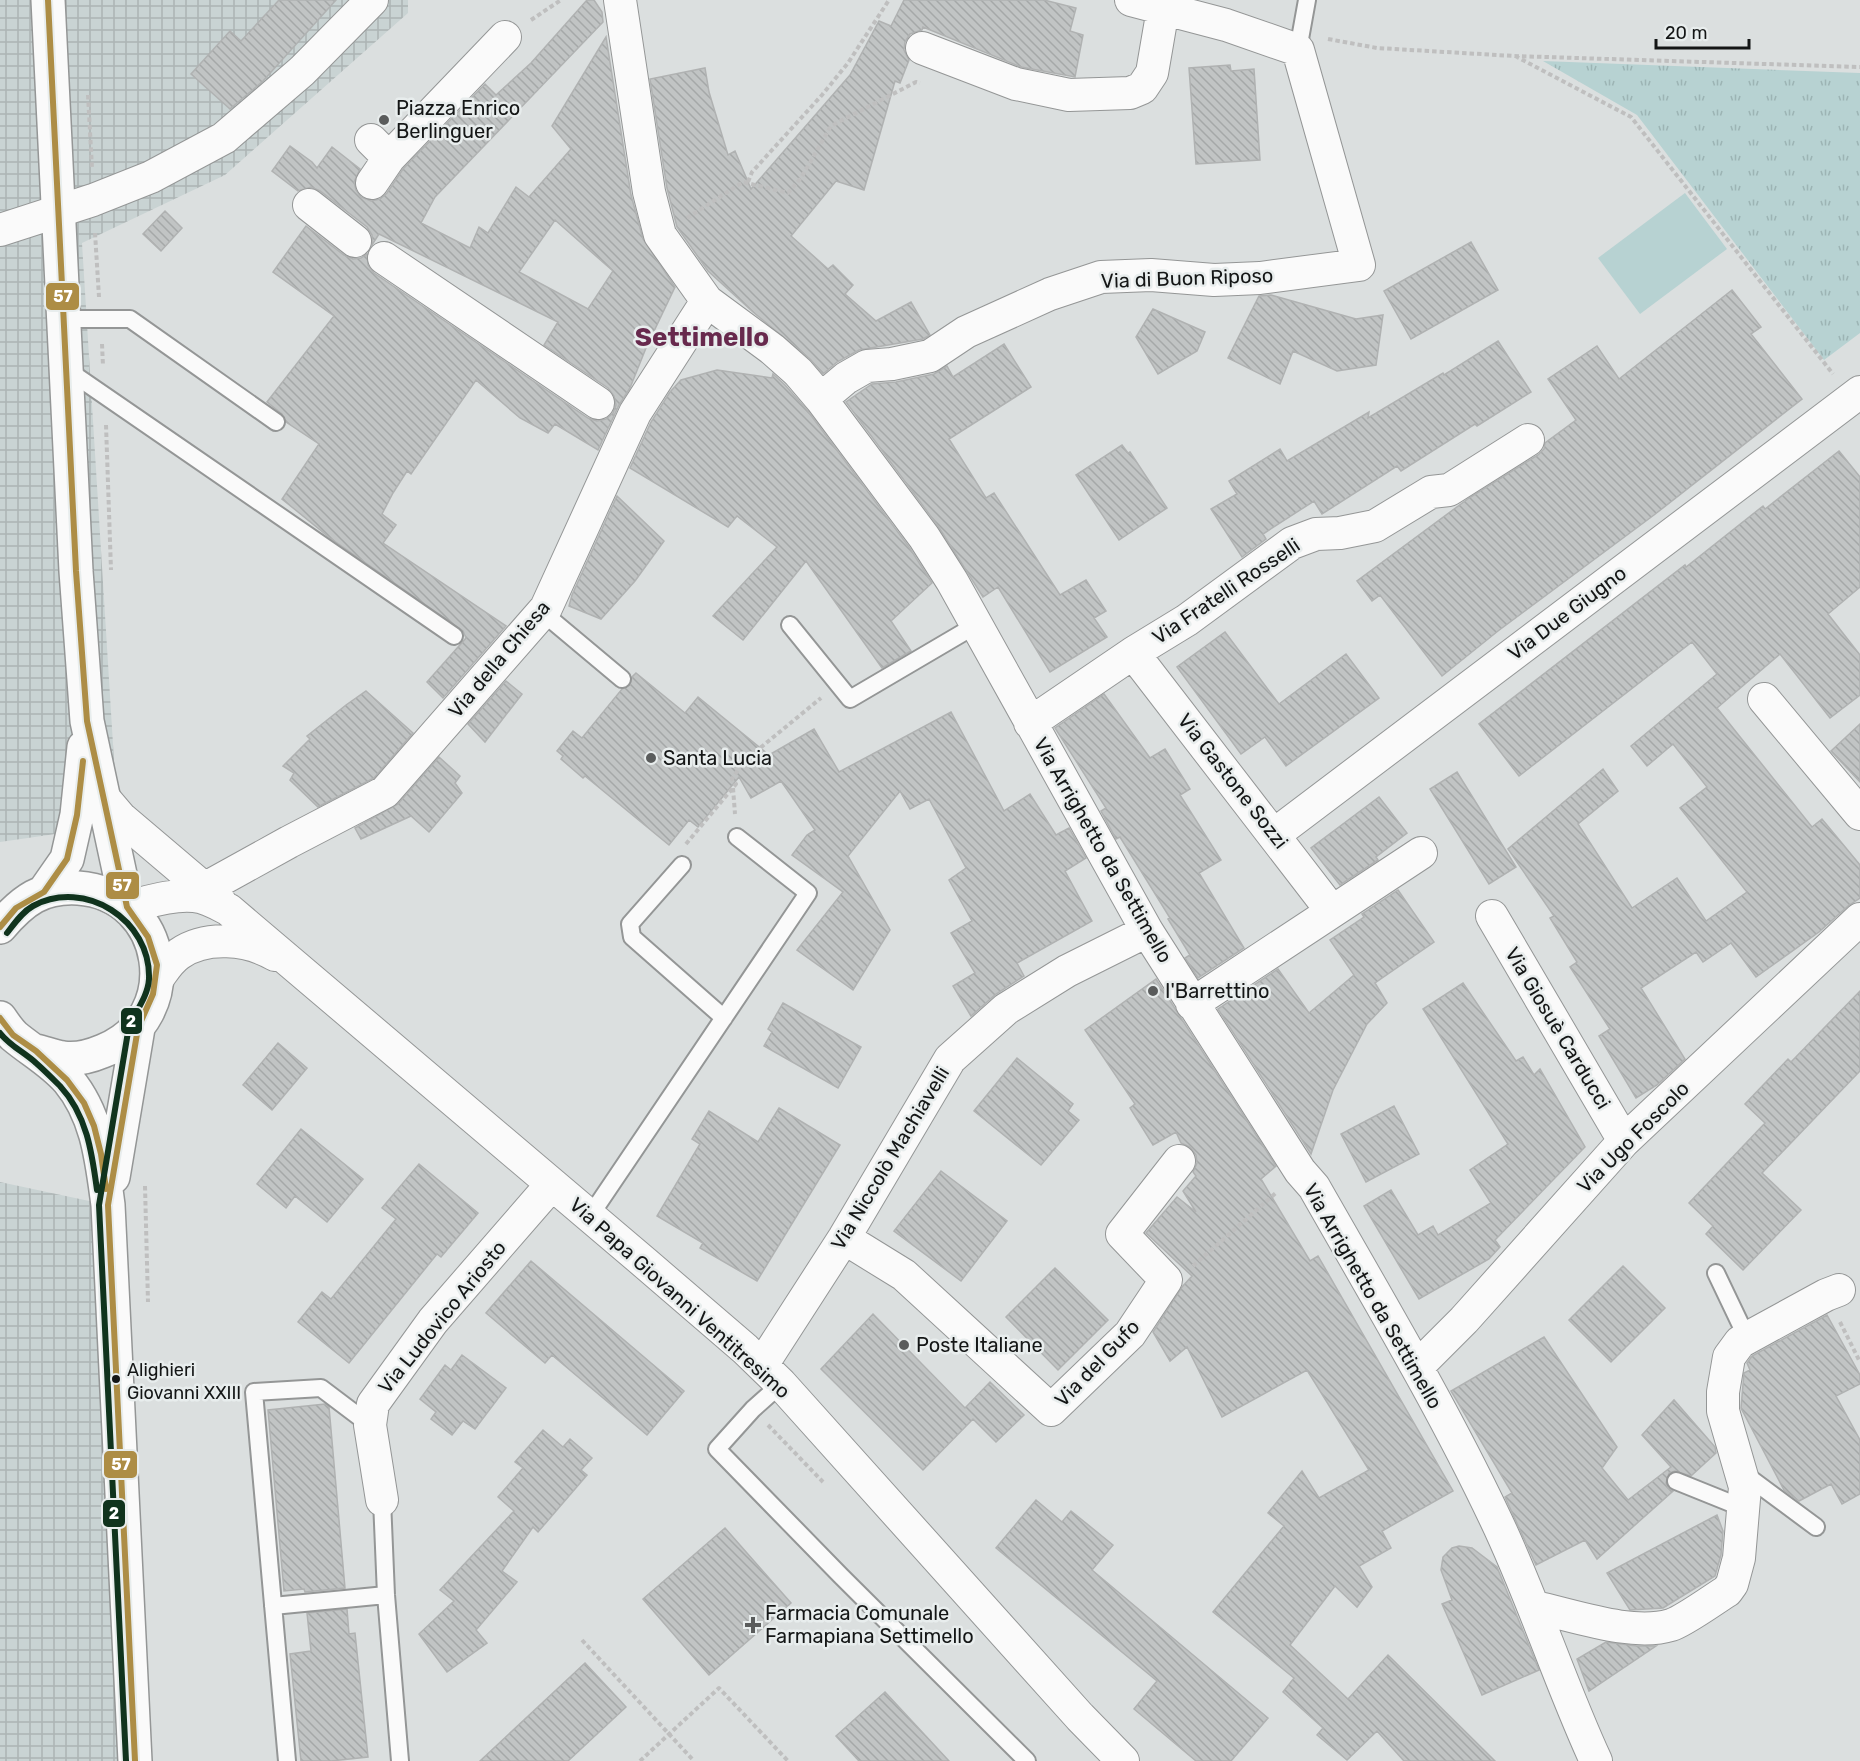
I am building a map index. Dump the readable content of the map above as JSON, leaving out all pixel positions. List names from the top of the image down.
{
  "streets": {
    "street": [
      "Via di Buon Riposo",
      "Via Fratelli Rosselli",
      "Via Due Giugno",
      "Via della Chiesa",
      "Via Gastone Sozzi",
      "Via Arrighetto da Settimello",
      "Via Giosuè Carducci",
      "Via Ugo Foscolo",
      "Via Niccolò Machiavelli",
      "Via Papa Giovanni Ventitresimo",
      "Via Ludovico Ariosto",
      "Via del Gufo"
    ]
  },
  "crossings": [
    ["Via di Buon Riposo", "Via Arrighetto da Settimello"],
    ["Via Fratelli Rosselli", "Via Gastone Sozzi"],
    ["Via Fratelli Rosselli", "Via Arrighetto da Settimello"],
    ["Via Due Giugno", "Via Gastone Sozzi"],
    ["Via della Chiesa", "Via Arrighetto da Settimello"],
    ["Via della Chiesa", "Via Papa Giovanni Ventitresimo"],
    ["Via Arrighetto da Settimello", "Via Ugo Foscolo"],
    ["Via Arrighetto da Settimello", "Via Niccolò Machiavelli"],
    ["Via Giosuè Carducci", "Via Ugo Foscolo"],
    ["Via Niccolò Machiavelli", "Via Papa Giovanni Ventitresimo"],
    ["Via Niccolò Machiavelli", "Via del Gufo"],
    ["Via Papa Giovanni Ventitresimo", "Via Ludovico Ariosto"]
  ],
  "districts": ["Settimello"],
  "places": {
    "other": [
      "Piazza Enrico Berlinguer",
      "Santa Lucia",
      "I'Barrettino",
      "Poste Italiane",
      "Alighieri Giovanni XXIII"
    ],
    "health": ["Farmacia Comunale Farmapiana Settimello"]
  },
  "lines": ["transit line 57", "transit line 2"],
  "scale_bar": "20 m"
}
